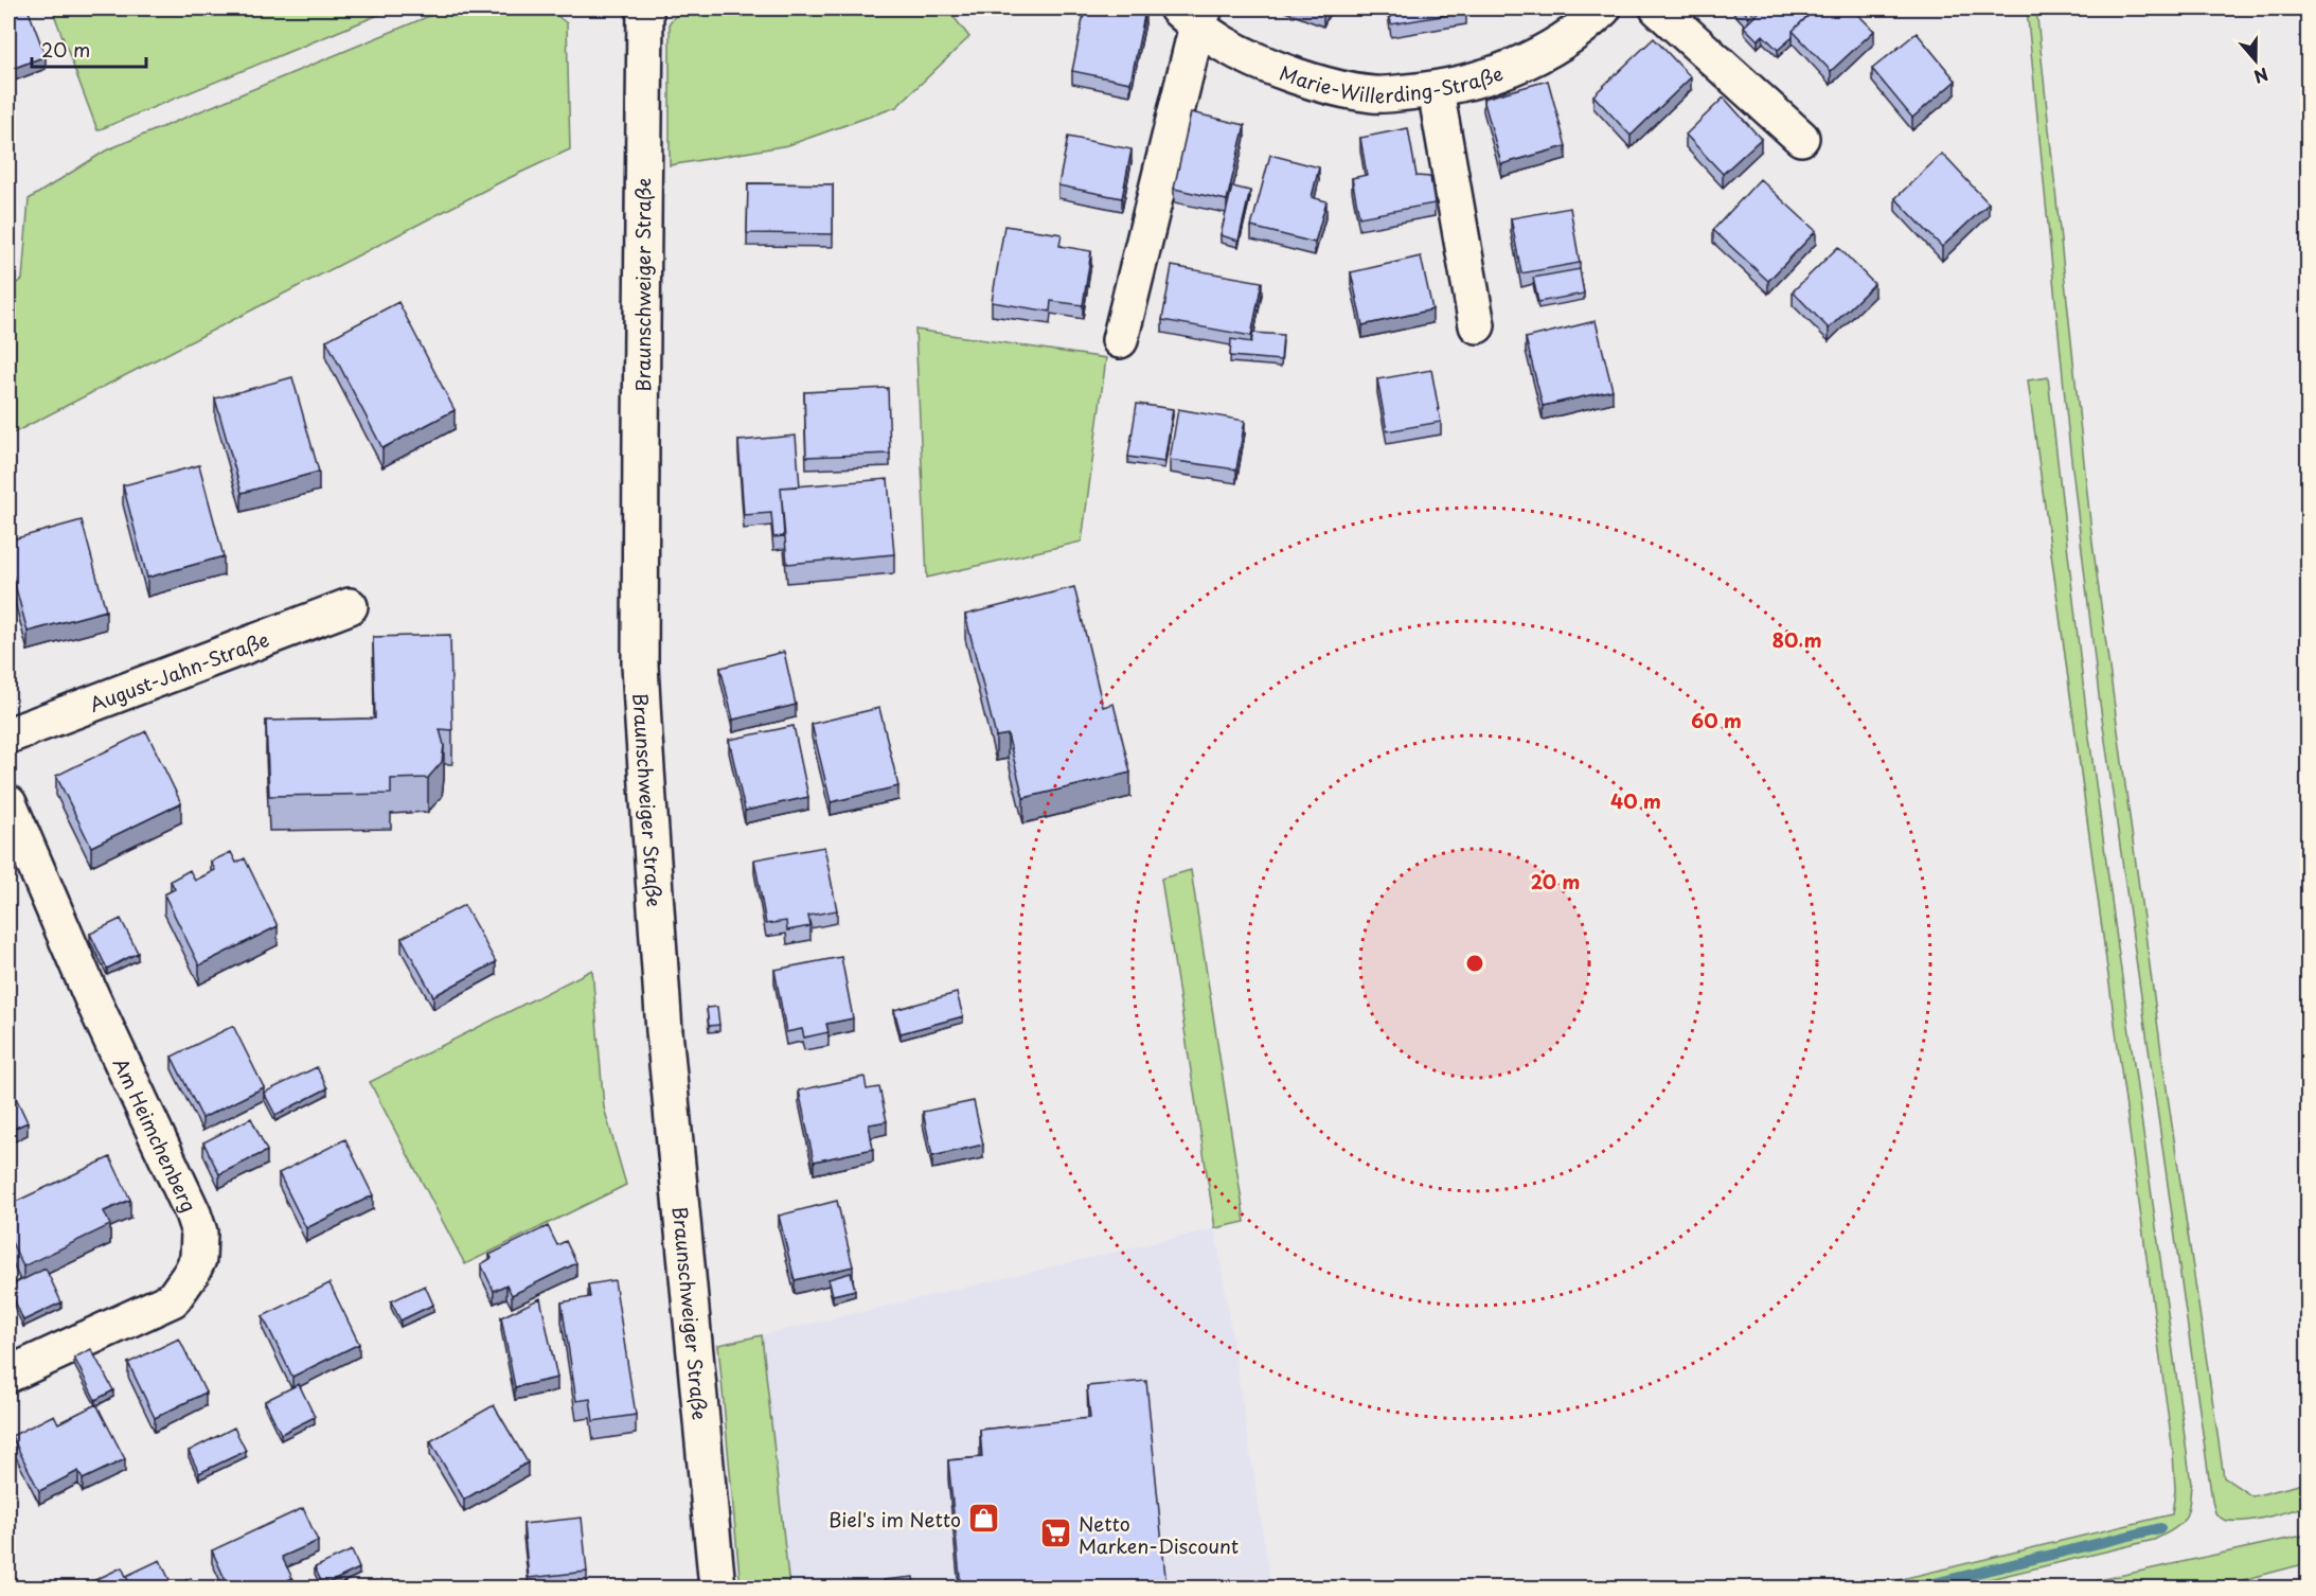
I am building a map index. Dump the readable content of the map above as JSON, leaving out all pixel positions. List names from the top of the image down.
{
  "streets": {
    "street": [
      "Marie-Willerding-Straße",
      "Braunschweiger Straße",
      "August-Jahn-Straße",
      "Am Heimchenberg"
    ]
  },
  "places": {
    "shop": ["Biel's im Netto"],
    "supermarket": ["Netto Marken-Discount"]
  },
  "scale_bar": "20 m",
  "north": "bottom",
  "rings": [
    "80 m",
    "60 m",
    "40 m",
    "20 m"
  ]
}
